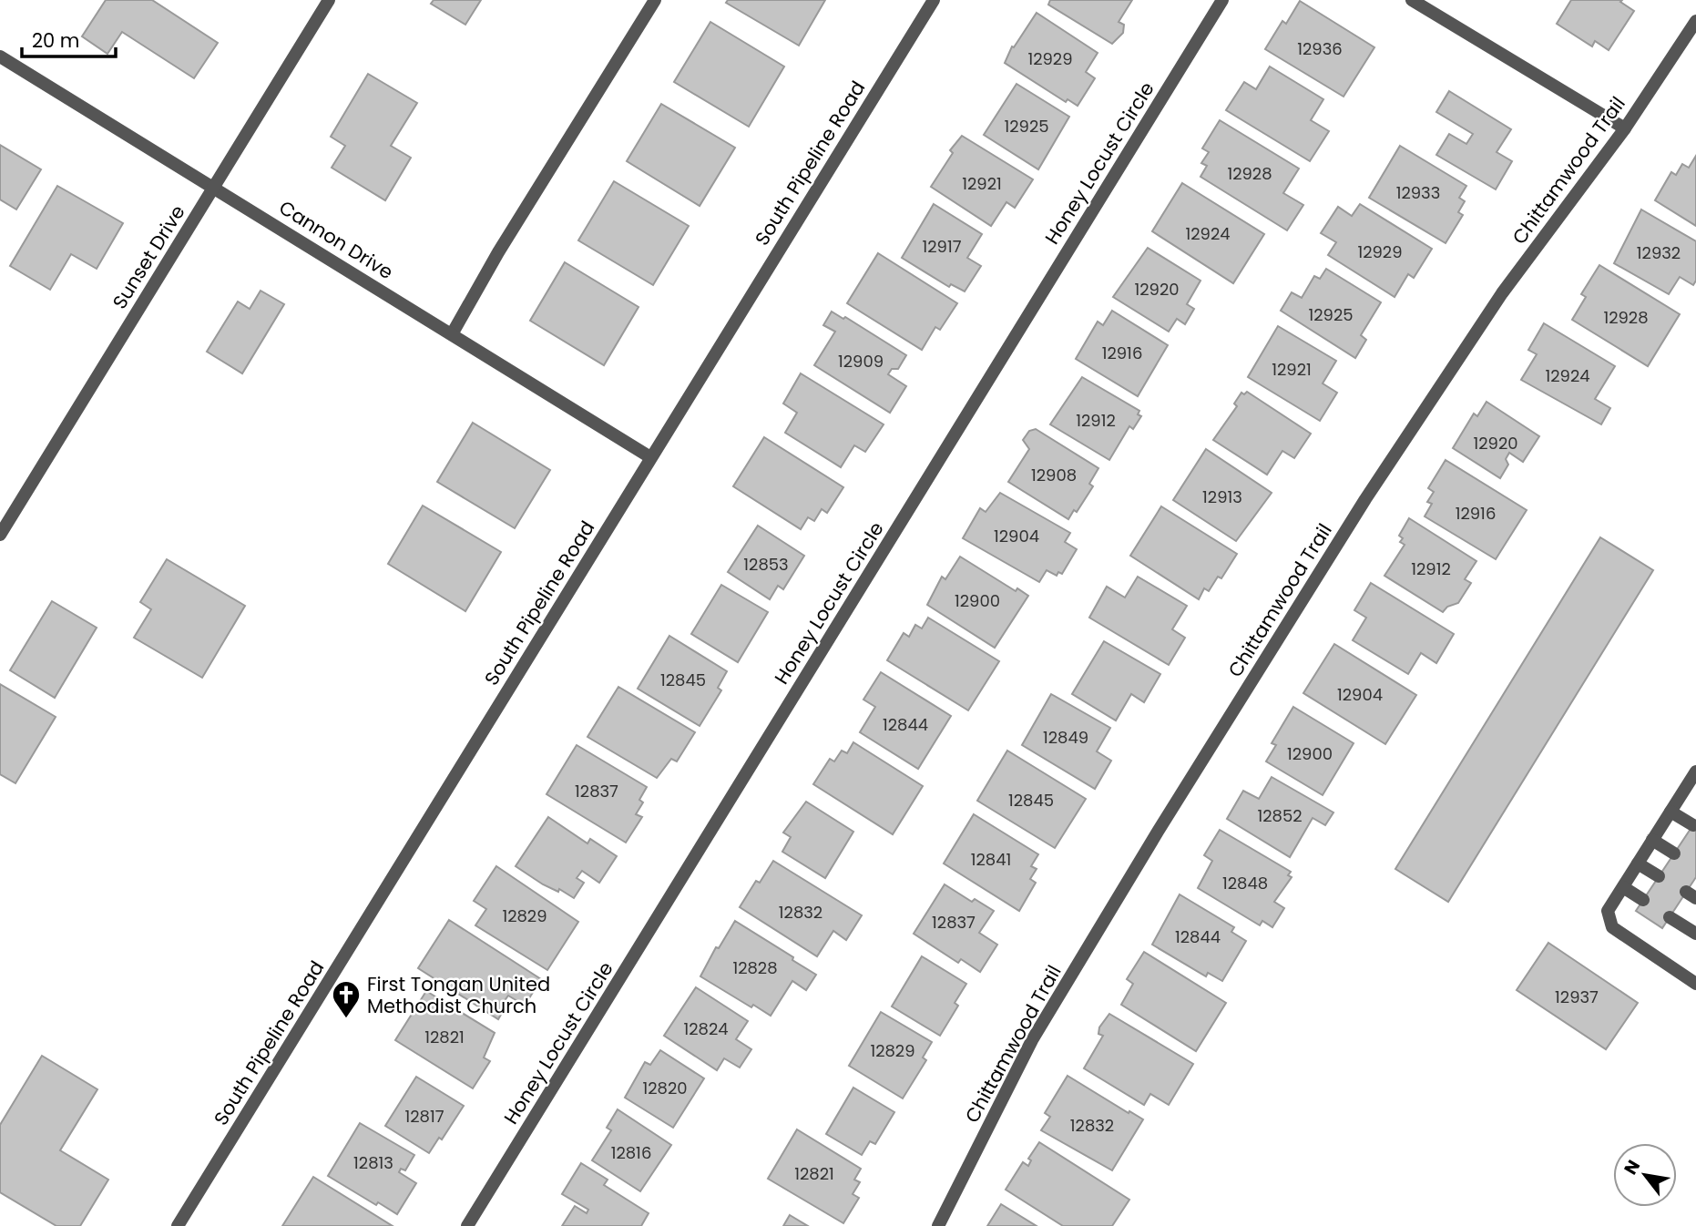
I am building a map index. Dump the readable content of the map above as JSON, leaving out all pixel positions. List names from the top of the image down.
{
  "streets": {
    "street": [
      "South Pipeline Road",
      "Honey Locust Circle",
      "Chittamwood Trail",
      "Cannon Drive",
      "Sunset Drive"
    ]
  },
  "crossings": [
    ["South Pipeline Road", "Cannon Drive"],
    ["Cannon Drive", "Sunset Drive"]
  ],
  "places": {
    "church": ["First Tongan United Methodist Church"]
  },
  "house_numbers": [
    "12936",
    "12929",
    "12925",
    "12928",
    "12921",
    "12933",
    "12924",
    "12917",
    "12929",
    "12932",
    "12920",
    "12925",
    "12928",
    "12916",
    "12909",
    "12921",
    "12924",
    "12912",
    "12920",
    "12908",
    "12913",
    "12916",
    "12904",
    "12853",
    "12912",
    "12900",
    "12845",
    "12904",
    "12844",
    "12849",
    "12900",
    "12837",
    "12845",
    "12852",
    "12841",
    "12848",
    "12832",
    "12829",
    "12837",
    "12844",
    "12828",
    "12937",
    "12824",
    "12821",
    "12829",
    "12820",
    "12817",
    "12832",
    "12816",
    "12813",
    "12821"
  ],
  "scale_bar": "20 m",
  "north": "top left"
}
